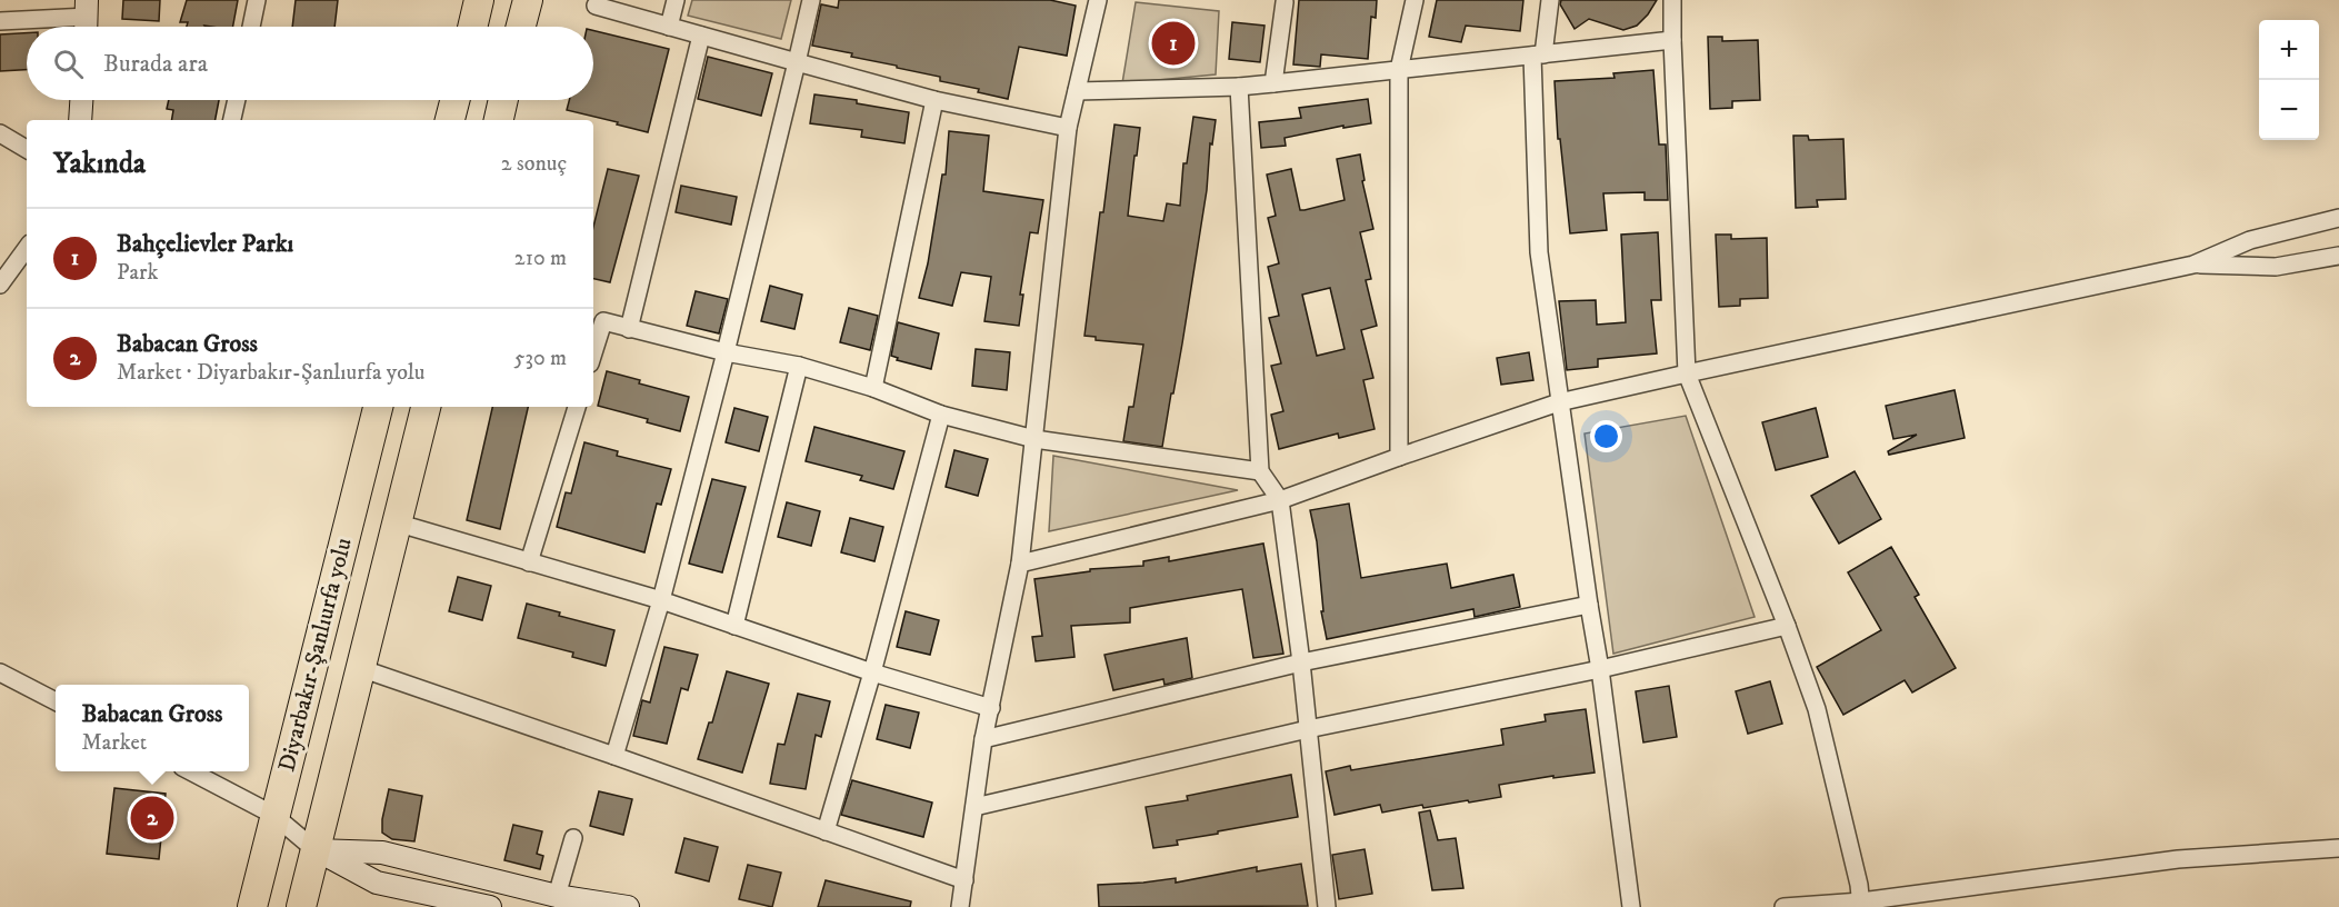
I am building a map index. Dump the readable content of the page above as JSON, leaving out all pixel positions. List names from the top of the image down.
{
  "streets": {
    "highway": ["Diyarbakır-Şanlıurfa yolu"]
  },
  "page": {
    "pins": ["1", "2"],
    "map_buttons": ["+", "−"],
    "search": "Burada ara",
    "heading": ["Yakında", "2 sonuç"],
    "list": [
      {
        "mark": "1",
        "name": "Bahçelievler Parkı",
        "note": "Park",
        "value": "210 m"
      },
      {
        "mark": "2",
        "name": "Babacan Gross",
        "note": "Market · Diyarbakır-Şanlıurfa yolu",
        "value": "530 m"
      }
    ],
    "popup": ["Babacan Gross", "Market"]
  }
}
